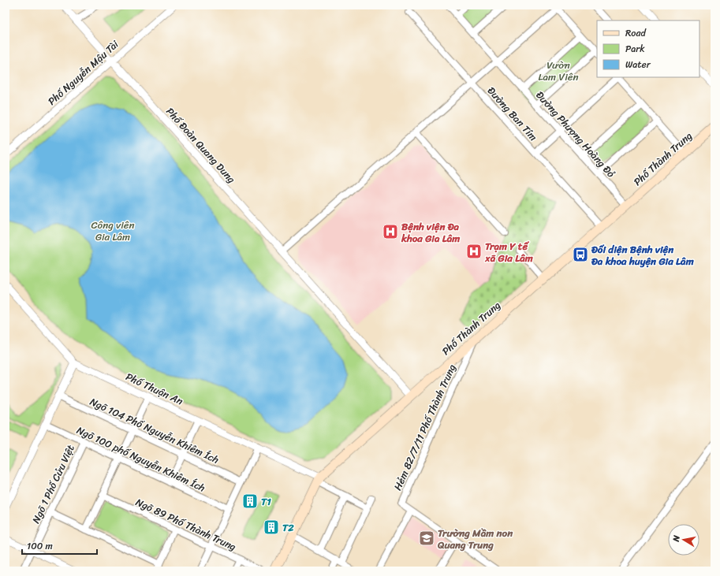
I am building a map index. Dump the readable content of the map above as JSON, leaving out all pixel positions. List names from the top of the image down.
{
  "streets": {
    "main road": ["Phố Thành Trung"],
    "street": [
      "Phố Nguyễn Mậu Tài",
      "Đường Ban Tím",
      "Đường Phượng Hoàng Đỏ",
      "Phố Đoàn Quang Dung",
      "Phố Thuận An",
      "Hẻm 82/7/11 Phố Thành Trung",
      "Ngõ 104 Phố Nguyễn Khiêm Ích",
      "Ngõ 100 phố Nguyễn Khiêm Ích",
      "Ngõ 1 Phố Cửu Việt",
      "Ngõ 89 Phố Thành Trung"
    ]
  },
  "crossings": [
    ["Phố Nguyễn Mậu Tài", "Phố Đoàn Quang Dung"],
    ["Đường Ban Tím", "Phố Thành Trung"],
    ["Đường Phượng Hoàng Đỏ", "Phố Thành Trung"],
    ["Phố Đoàn Quang Dung", "Phố Thành Trung"],
    ["Phố Thành Trung", "Phố Thuận An"],
    ["Phố Thành Trung", "Hẻm 82/7/11 Phố Thành Trung"],
    ["Ngõ 100 phố Nguyễn Khiêm Ích", "Ngõ 1 Phố Cửu Việt"]
  ],
  "parks": ["Vườn Lam Viên", "Công viên Gia Lâm"],
  "places": {
    "hospital": ["Bệnh viện Đa khoa Gia Lâm", "Trạm Y tế xã Gia Lâm"],
    "bus stop": ["Đối diện Bệnh viện Đa khoa huyện Gia Lâm"],
    "building": ["T1", "T2"],
    "school or university": ["Trường Mầm non Quang Trung"]
  },
  "legend": ["Road", "Park", "Water"],
  "scale_bar": "100 m",
  "north": "left"
}
